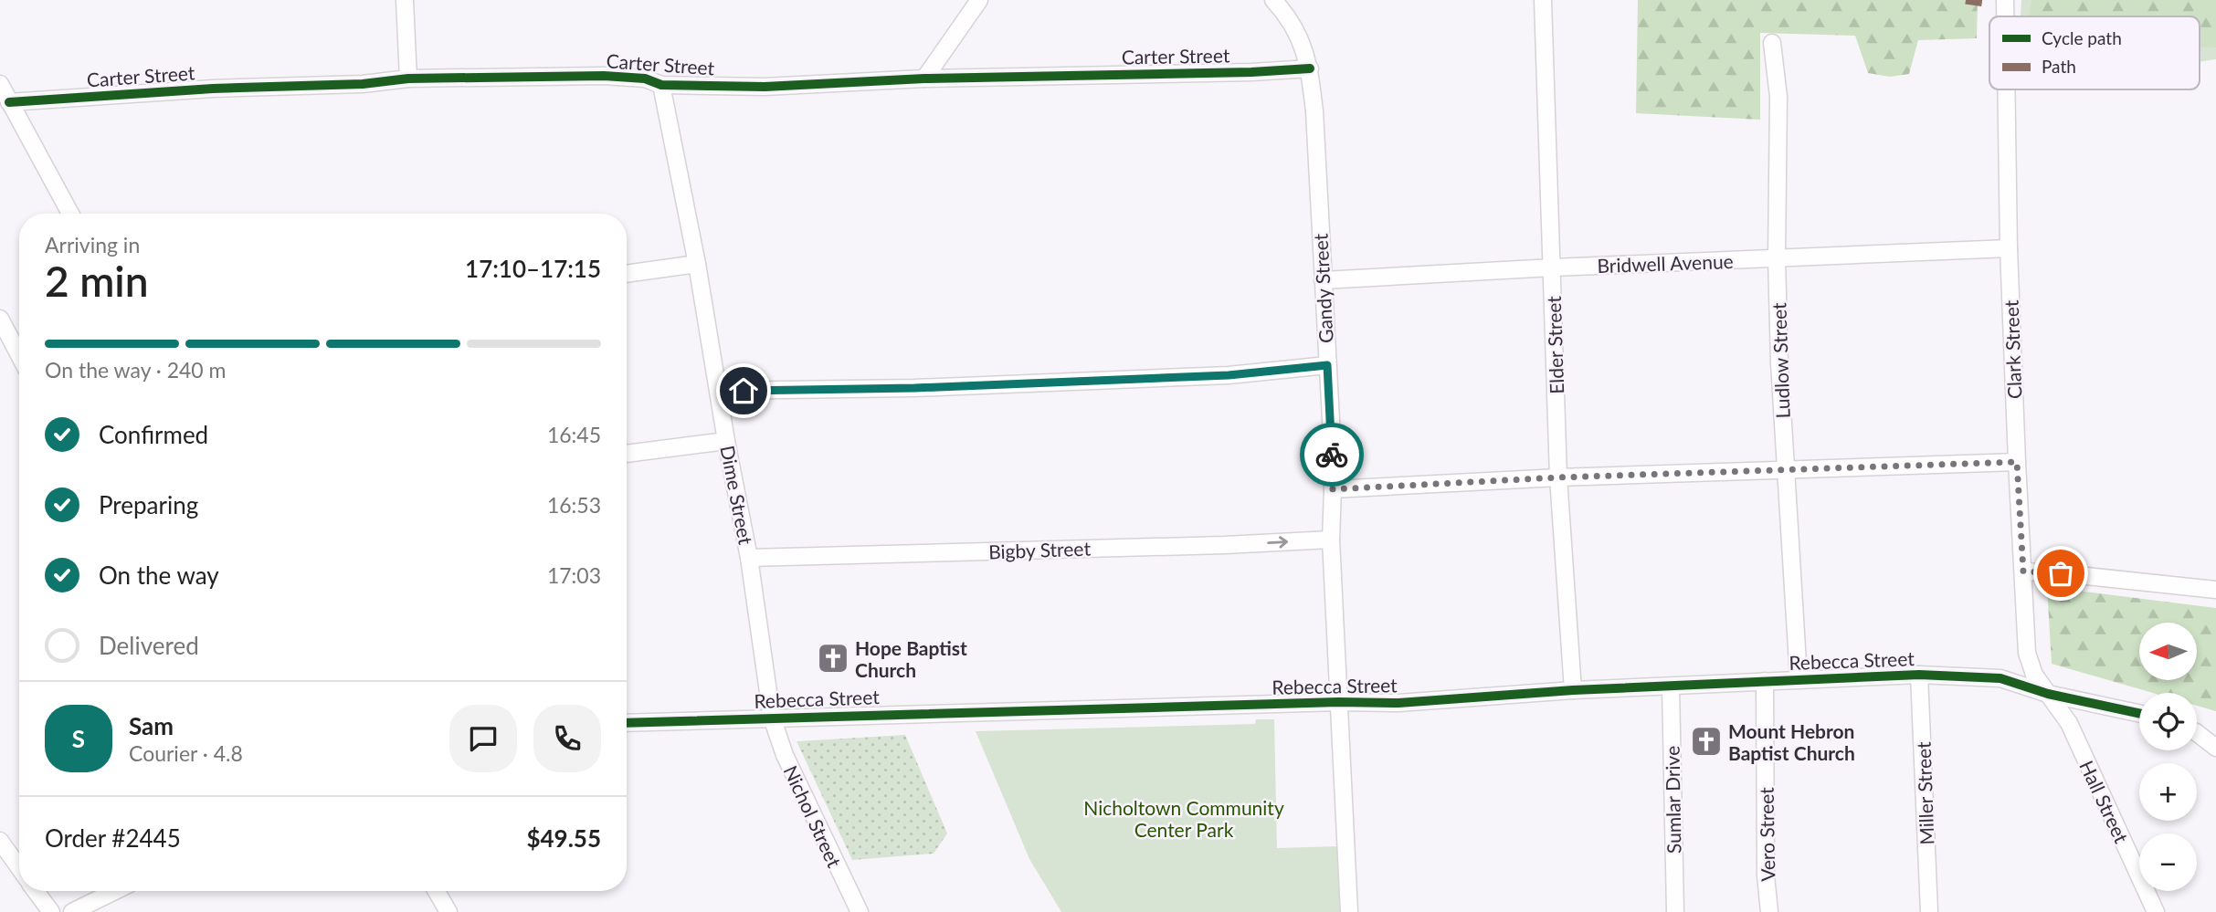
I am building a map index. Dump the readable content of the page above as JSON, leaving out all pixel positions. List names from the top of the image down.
{
  "streets": {
    "street": [
      "Carter Street",
      "Bridwell Avenue",
      "Gandy Street",
      "Elder Street",
      "Clark Street",
      "Ludlow Street",
      "Dime Street",
      "Bigby Street",
      "Rebecca Street",
      "Miller Street",
      "Sumlar Drive",
      "Hall Street",
      "Nichol Street",
      "Vero Street"
    ]
  },
  "crossings": [
    ["Carter Street", "Gandy Street"],
    ["Carter Street", "Dime Street"],
    ["Bridwell Avenue", "Gandy Street"],
    ["Bridwell Avenue", "Elder Street"],
    ["Bridwell Avenue", "Clark Street"],
    ["Bridwell Avenue", "Ludlow Street"],
    ["Gandy Street", "Bigby Street"],
    ["Gandy Street", "Rebecca Street"],
    ["Elder Street", "Rebecca Street"],
    ["Clark Street", "Rebecca Street"],
    ["Clark Street", "Hall Street"],
    ["Ludlow Street", "Rebecca Street"],
    ["Dime Street", "Bigby Street"],
    ["Dime Street", "Rebecca Street"],
    ["Dime Street", "Nichol Street"],
    ["Rebecca Street", "Miller Street"],
    ["Rebecca Street", "Sumlar Drive"],
    ["Rebecca Street", "Hall Street"],
    ["Rebecca Street", "Nichol Street"],
    ["Rebecca Street", "Vero Street"]
  ],
  "one_way": ["Bigby Street"],
  "parks": ["Nicholtown Community Center Park"],
  "places": {
    "church": ["Hope Baptist Church", "Mount Hebron Baptist Church"]
  },
  "legend": ["Cycle path", "Path"],
  "north": "left",
  "page": {
    "heading": ["2 min", "Arriving in", "17:10–17:15"],
    "panel": [
      "Sam",
      "Courier · 4.8",
      "Order #2445",
      "$49.55"
    ],
    "bar": "On the way · 240 m",
    "list": [
      ["Confirmed", "16:45"],
      ["Preparing", "16:53"],
      ["On the way", "17:03"],
      "Delivered"
    ],
    "map_buttons": ["+", "−"],
    "round": "S"
  }
}
